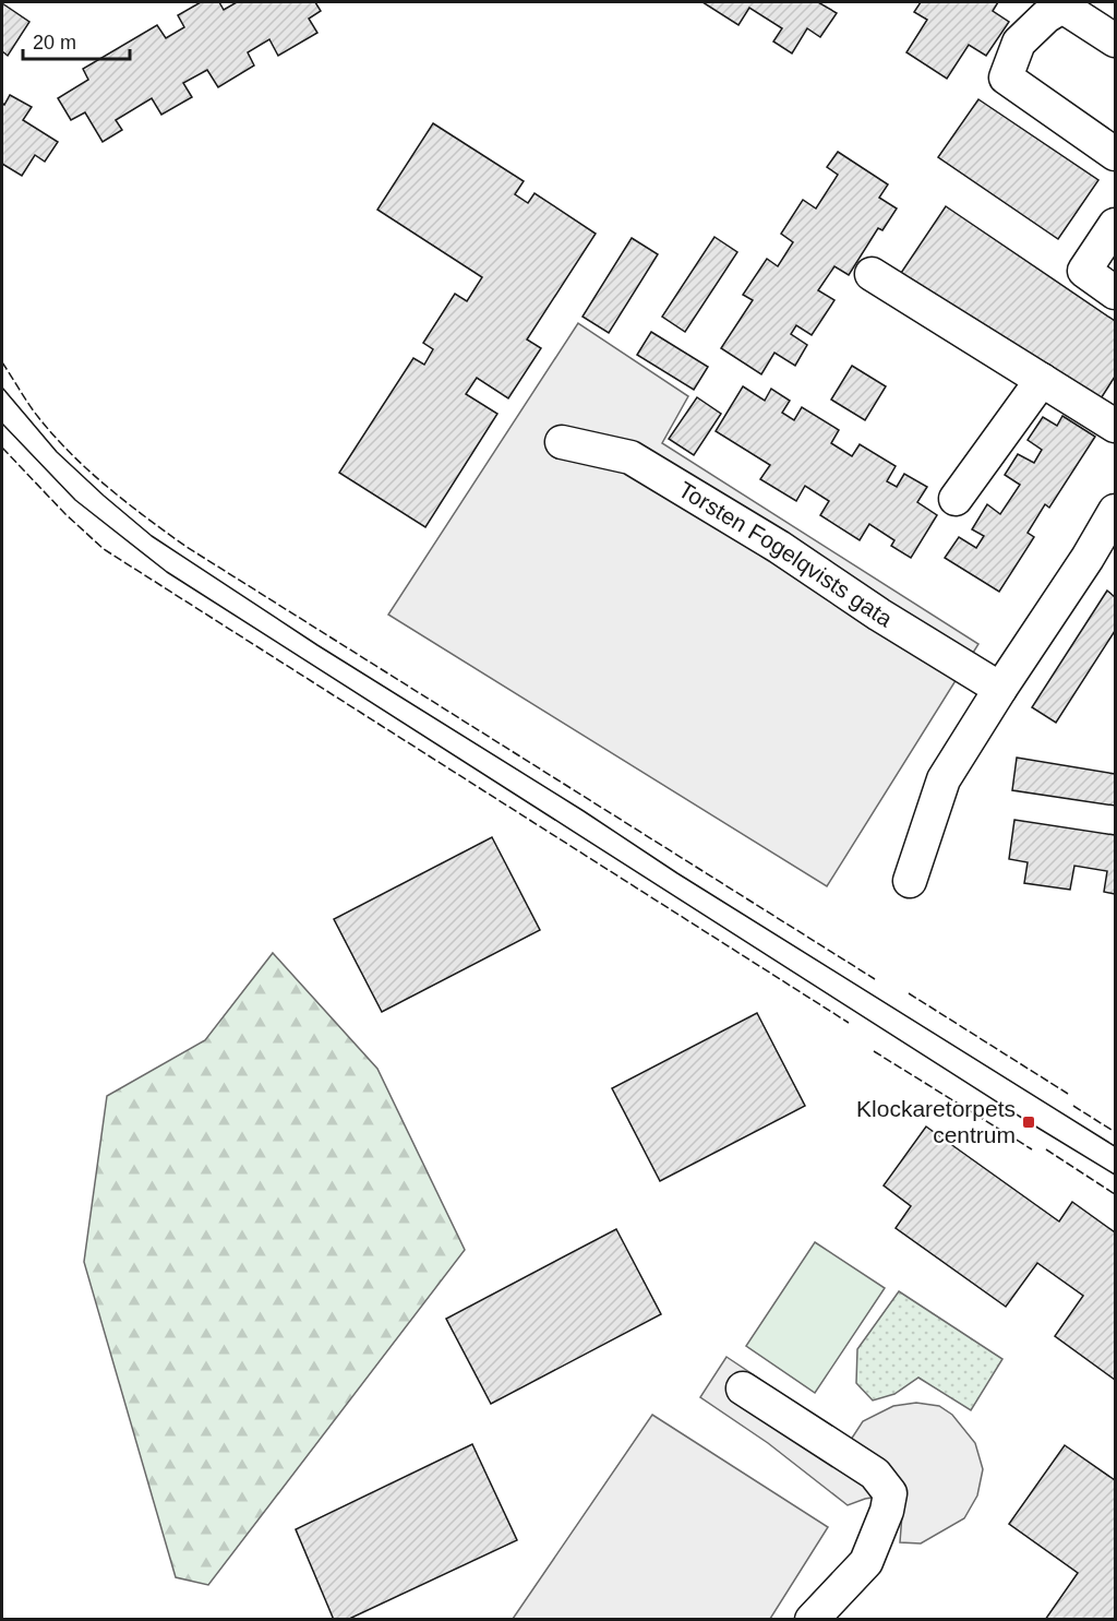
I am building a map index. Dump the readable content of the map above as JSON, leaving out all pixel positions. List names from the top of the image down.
{
  "streets": {
    "street": ["Torsten Fogelqvists gata"]
  },
  "places": {
    "transit": ["Klockaretorpets centrum"]
  },
  "scale_bar": "20 m"
}
